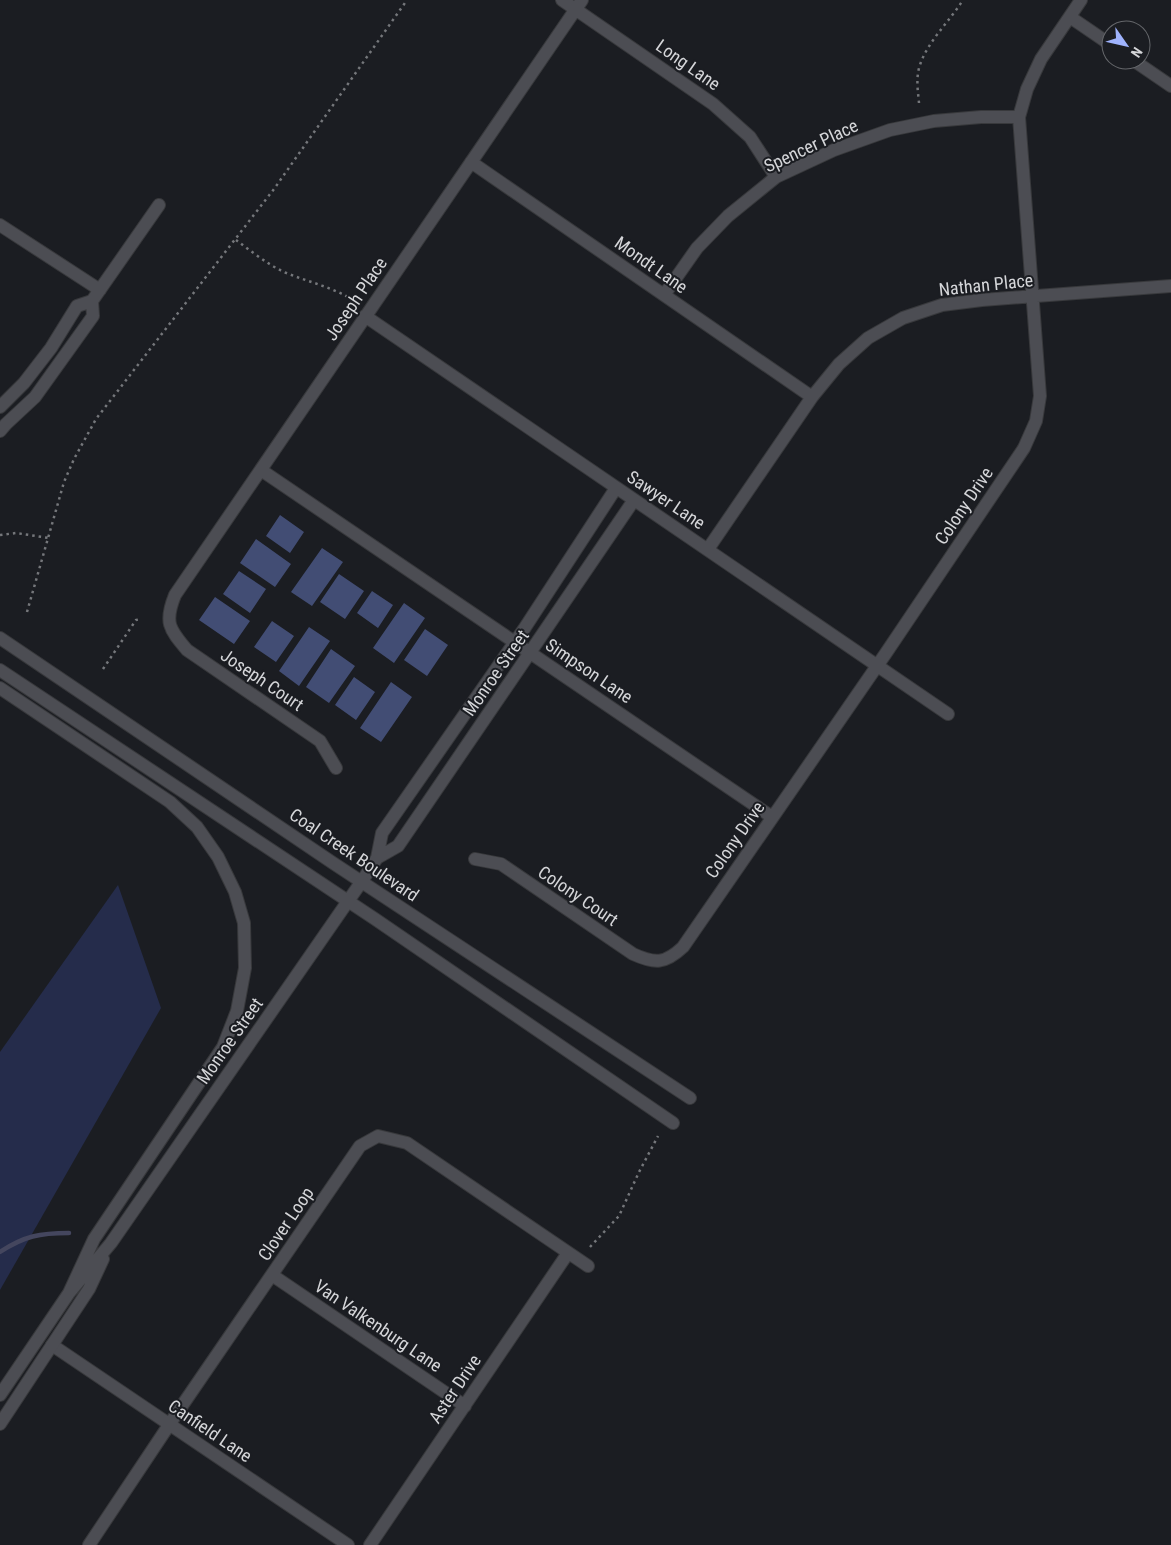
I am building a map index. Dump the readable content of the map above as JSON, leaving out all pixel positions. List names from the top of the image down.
{
  "streets": {
    "street": [
      "Long Lane",
      "Spencer Place",
      "Mondt Lane",
      "Nathan Place",
      "Joseph Place",
      "Sawyer Lane",
      "Colony Drive",
      "Simpson Lane",
      "Monroe Street",
      "Joseph Court",
      "Coal Creek Boulevard",
      "Colony Court",
      "Clover Loop",
      "Van Valkenburg Lane",
      "Aster Drive",
      "Canfield Lane"
    ]
  },
  "crossings": [
    ["Long Lane", "Spencer Place"],
    ["Long Lane", "Joseph Place"],
    ["Spencer Place", "Mondt Lane"],
    ["Spencer Place", "Colony Drive"],
    ["Mondt Lane", "Nathan Place"],
    ["Mondt Lane", "Joseph Place"],
    ["Nathan Place", "Sawyer Lane"],
    ["Nathan Place", "Colony Drive"],
    ["Joseph Place", "Sawyer Lane"],
    ["Joseph Place", "Simpson Lane"],
    ["Joseph Place", "Joseph Court"],
    ["Sawyer Lane", "Colony Drive"],
    ["Sawyer Lane", "Monroe Street"],
    ["Colony Drive", "Simpson Lane"],
    ["Colony Drive", "Colony Court"],
    ["Simpson Lane", "Monroe Street"],
    ["Monroe Street", "Coal Creek Boulevard"],
    ["Monroe Street", "Canfield Lane"],
    ["Clover Loop", "Van Valkenburg Lane"],
    ["Clover Loop", "Aster Drive"],
    ["Clover Loop", "Canfield Lane"],
    ["Van Valkenburg Lane", "Aster Drive"]
  ],
  "north": "bottom right"
}
